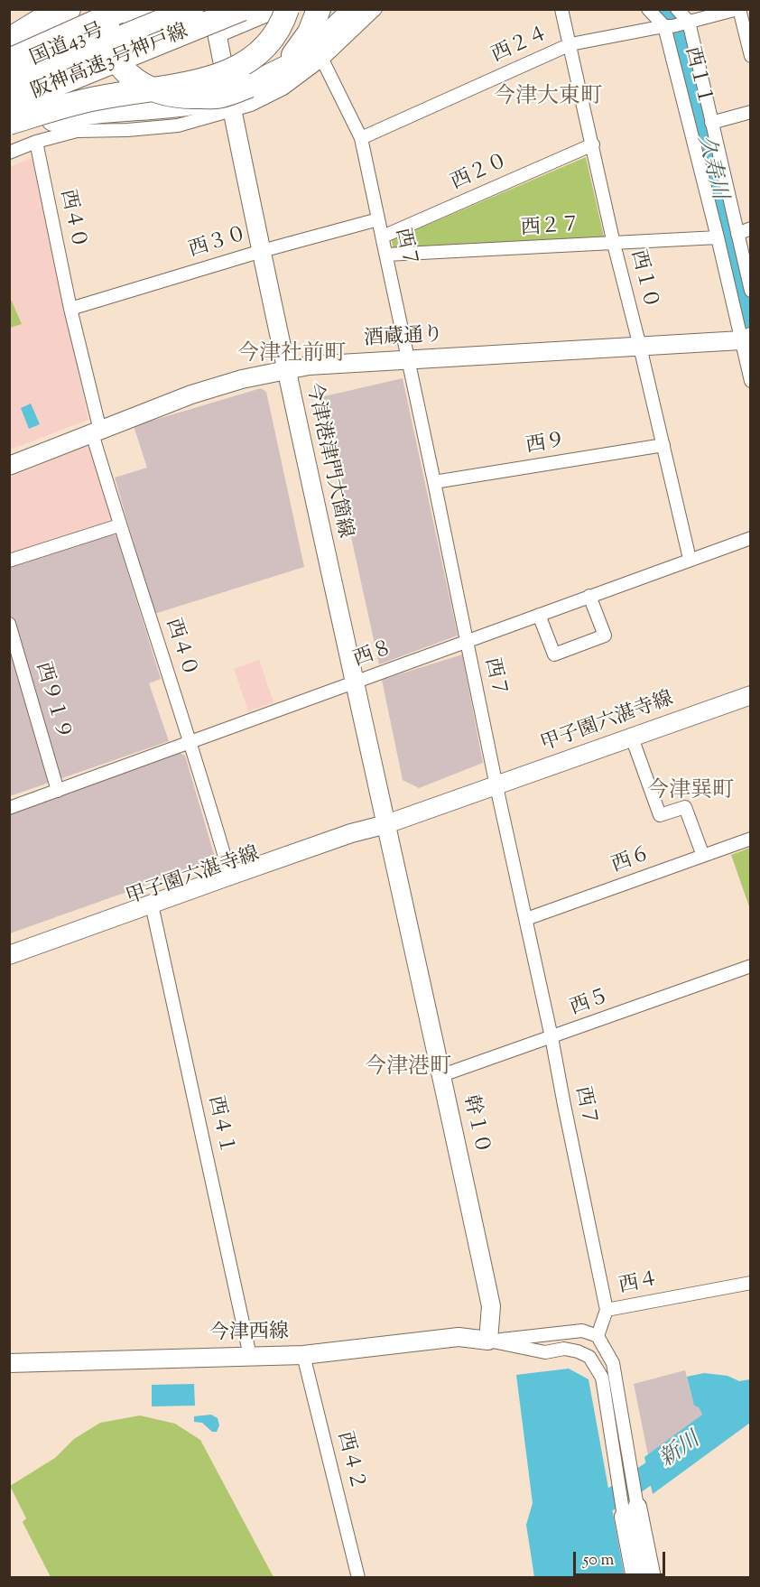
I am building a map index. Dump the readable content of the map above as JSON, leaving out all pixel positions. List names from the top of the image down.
{
  "streets": {
    "highway": ["国道43号", "阪神高速3号神戸線"],
    "main road": [
      "酒蔵通り",
      "今津港津門大箇線",
      "甲子園六湛寺線",
      "幹１０",
      "今津西線"
    ],
    "street": [
      "西２４",
      "西１１",
      "西２０",
      "西４０",
      "西２７",
      "西３０",
      "西７",
      "西１０",
      "西９",
      "西８",
      "西９１９",
      "西６",
      "西５",
      "西４１",
      "西４",
      "西４２"
    ]
  },
  "crossings": [
    ["国道43号", "今津港津門大箇線"],
    ["西２４", "西１１"],
    ["西２４", "西７"],
    ["西２４", "西１０"],
    ["西１１", "西２７"],
    ["西１１", "酒蔵通り"],
    ["西２０", "西７"],
    ["西２０", "西１０"],
    ["西４０", "西３０"],
    ["西４０", "酒蔵通り"],
    ["西４０", "西８"],
    ["西４０", "甲子園六湛寺線"],
    ["西２７", "西７"],
    ["西２７", "西１０"],
    ["西３０", "西７"],
    ["西３０", "今津港津門大箇線"],
    ["西７", "酒蔵通り"],
    ["西７", "西９"],
    ["西７", "西８"],
    ["西７", "甲子園六湛寺線"],
    ["西７", "西６"],
    ["西７", "西５"],
    ["西７", "西４"],
    ["西１０", "酒蔵通り"],
    ["西１０", "西９"],
    ["西１０", "西８"],
    ["酒蔵通り", "今津港津門大箇線"],
    ["今津港津門大箇線", "西８"],
    ["今津港津門大箇線", "甲子園六湛寺線"],
    ["今津港津門大箇線", "幹１０"],
    ["西８", "西９１９"],
    ["甲子園六湛寺線", "幹１０"],
    ["甲子園六湛寺線", "西４１"],
    ["西５", "幹１０"],
    ["幹１０", "今津西線"],
    ["西４１", "今津西線"],
    ["今津西線", "西４２"]
  ],
  "districts": [
    "今津大東町",
    "今津社前町",
    "今津巽町",
    "今津港町"
  ],
  "water": ["久寿川", "新川"],
  "scale_bar": "50 m"
}
